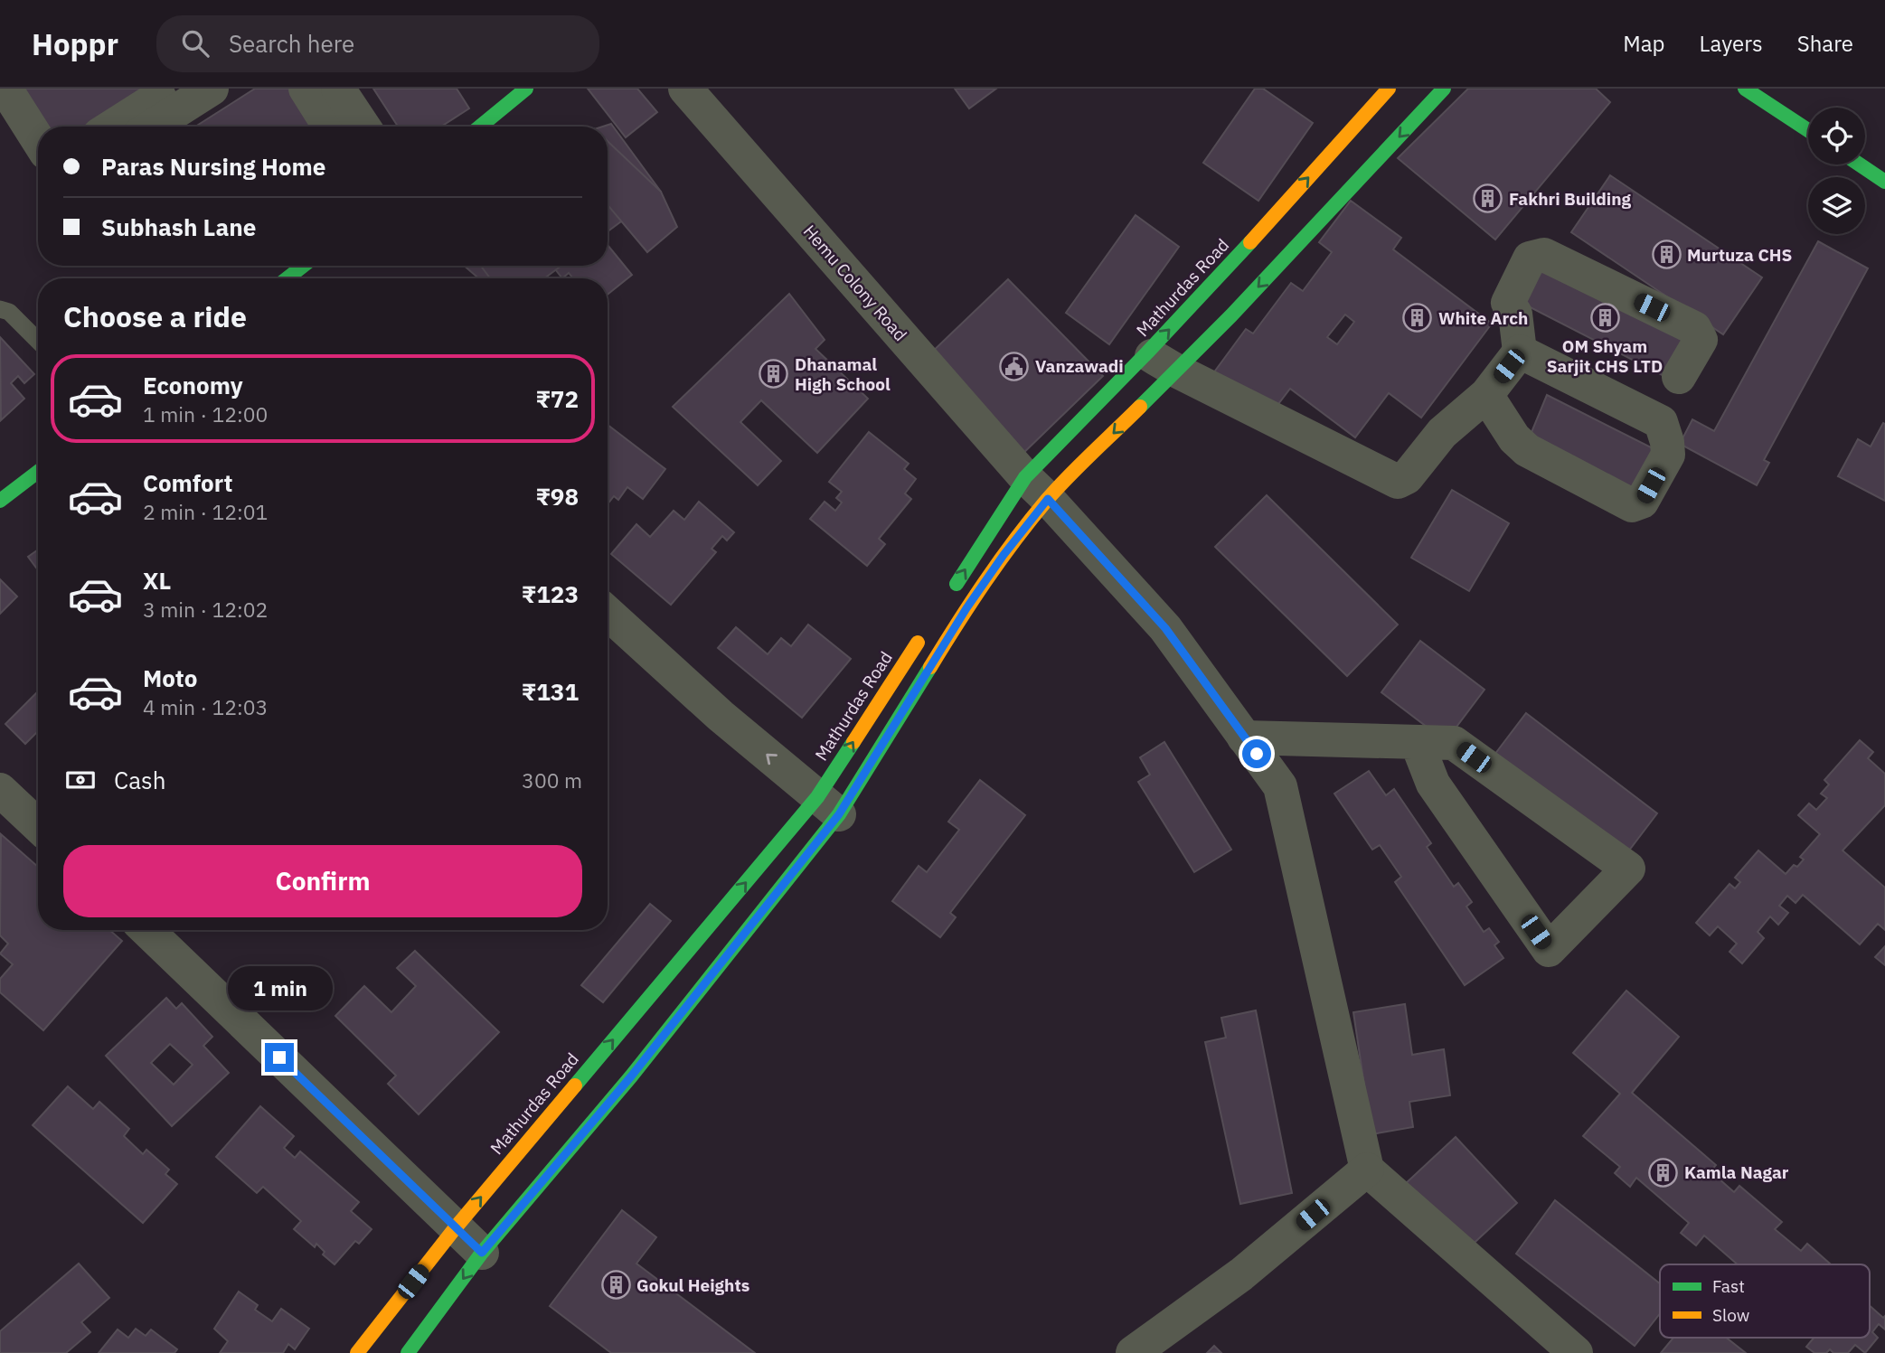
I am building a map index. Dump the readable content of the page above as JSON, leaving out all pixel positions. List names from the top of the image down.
{
  "streets": {
    "street": ["Hemu Colony Road", "Mathurdas Road"]
  },
  "crossings": [
    ["Hemu Colony Road", "Mathurdas Road"]
  ],
  "places": {
    "building": [
      "Fakhri Building",
      "Murtuza CHS",
      "White Arch",
      "OM Shyam Sarjit CHS LTD",
      "Dhanamal High School",
      "Kamla Nagar",
      "Gokul Heights"
    ],
    "public building": ["Vanzawadi"]
  },
  "legend": ["Fast", "Slow"],
  "page": {
    "header": "Hoppr",
    "search": "Search here",
    "nav": ["Map", "Layers", "Share"],
    "banner": ["Paras Nursing Home", "Subhash Lane"],
    "heading": "Choose a ride",
    "list": [
      {
        "name": "Economy",
        "note": "1 min · 12:00",
        "value": "₹72"
      },
      {
        "name": "Comfort",
        "note": "2 min · 12:01",
        "value": "₹98"
      },
      {
        "name": "XL",
        "note": "3 min · 12:02",
        "value": "₹123"
      },
      {
        "name": "Moto",
        "note": "4 min · 12:03",
        "value": "₹131"
      }
    ],
    "pay": ["Cash", "300 m"],
    "buttons": "Confirm",
    "bubble": "1 min"
  }
}
